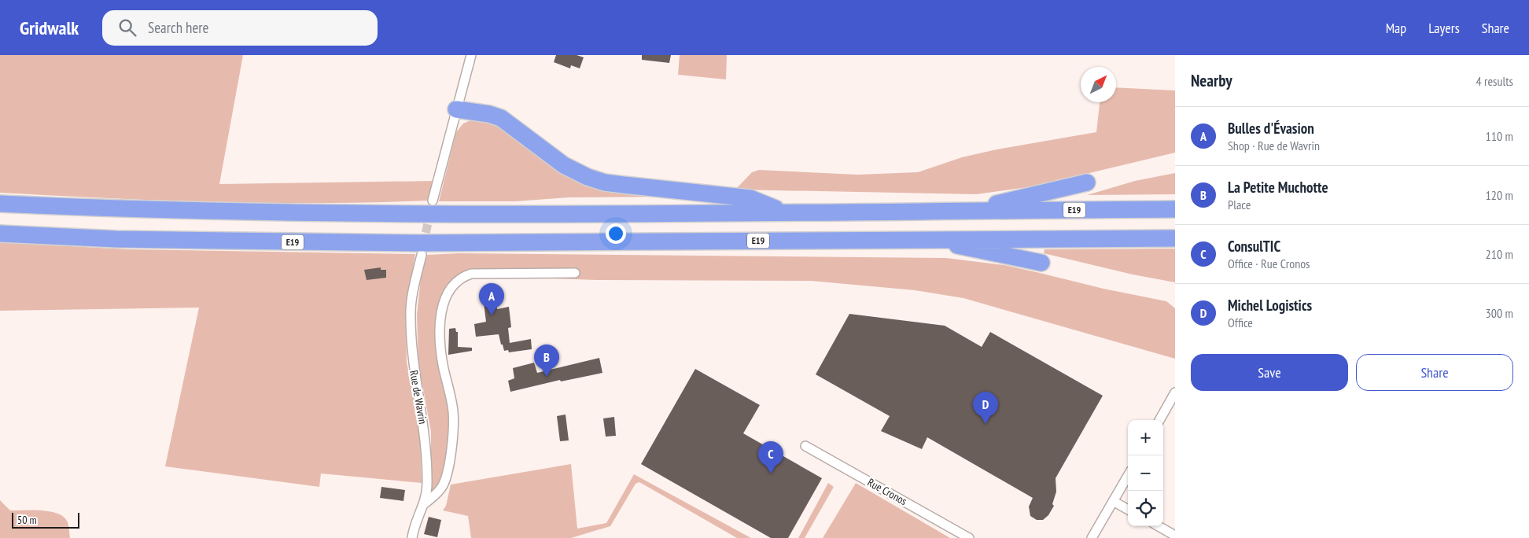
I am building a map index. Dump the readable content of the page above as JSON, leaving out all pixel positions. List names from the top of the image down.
{
  "streets": {
    "highway": ["E19"],
    "street": ["Rue de Wavrin", "Rue Cronos"]
  },
  "scale_bar": "50 m",
  "north": "top right",
  "page": {
    "header": "Gridwalk",
    "search": "Search here",
    "nav": ["Map", "Layers", "Share"],
    "heading": ["Nearby", "4 results"],
    "list": [
      {
        "mark": "A",
        "name": "Bulles d'Évasion",
        "note": "Shop · Rue de Wavrin",
        "value": "110 m"
      },
      {
        "mark": "B",
        "name": "La Petite Muchotte",
        "note": "Place",
        "value": "120 m"
      },
      {
        "mark": "C",
        "name": "ConsulTIC",
        "note": "Office · Rue Cronos",
        "value": "210 m"
      },
      {
        "mark": "D",
        "name": "Michel Logistics",
        "note": "Office",
        "value": "300 m"
      }
    ],
    "pins": [
      "A",
      "B",
      "D",
      "C"
    ],
    "buttons": ["Save", "Share"],
    "map_buttons": ["+", "−"],
    "scale": "50 m"
  }
}
